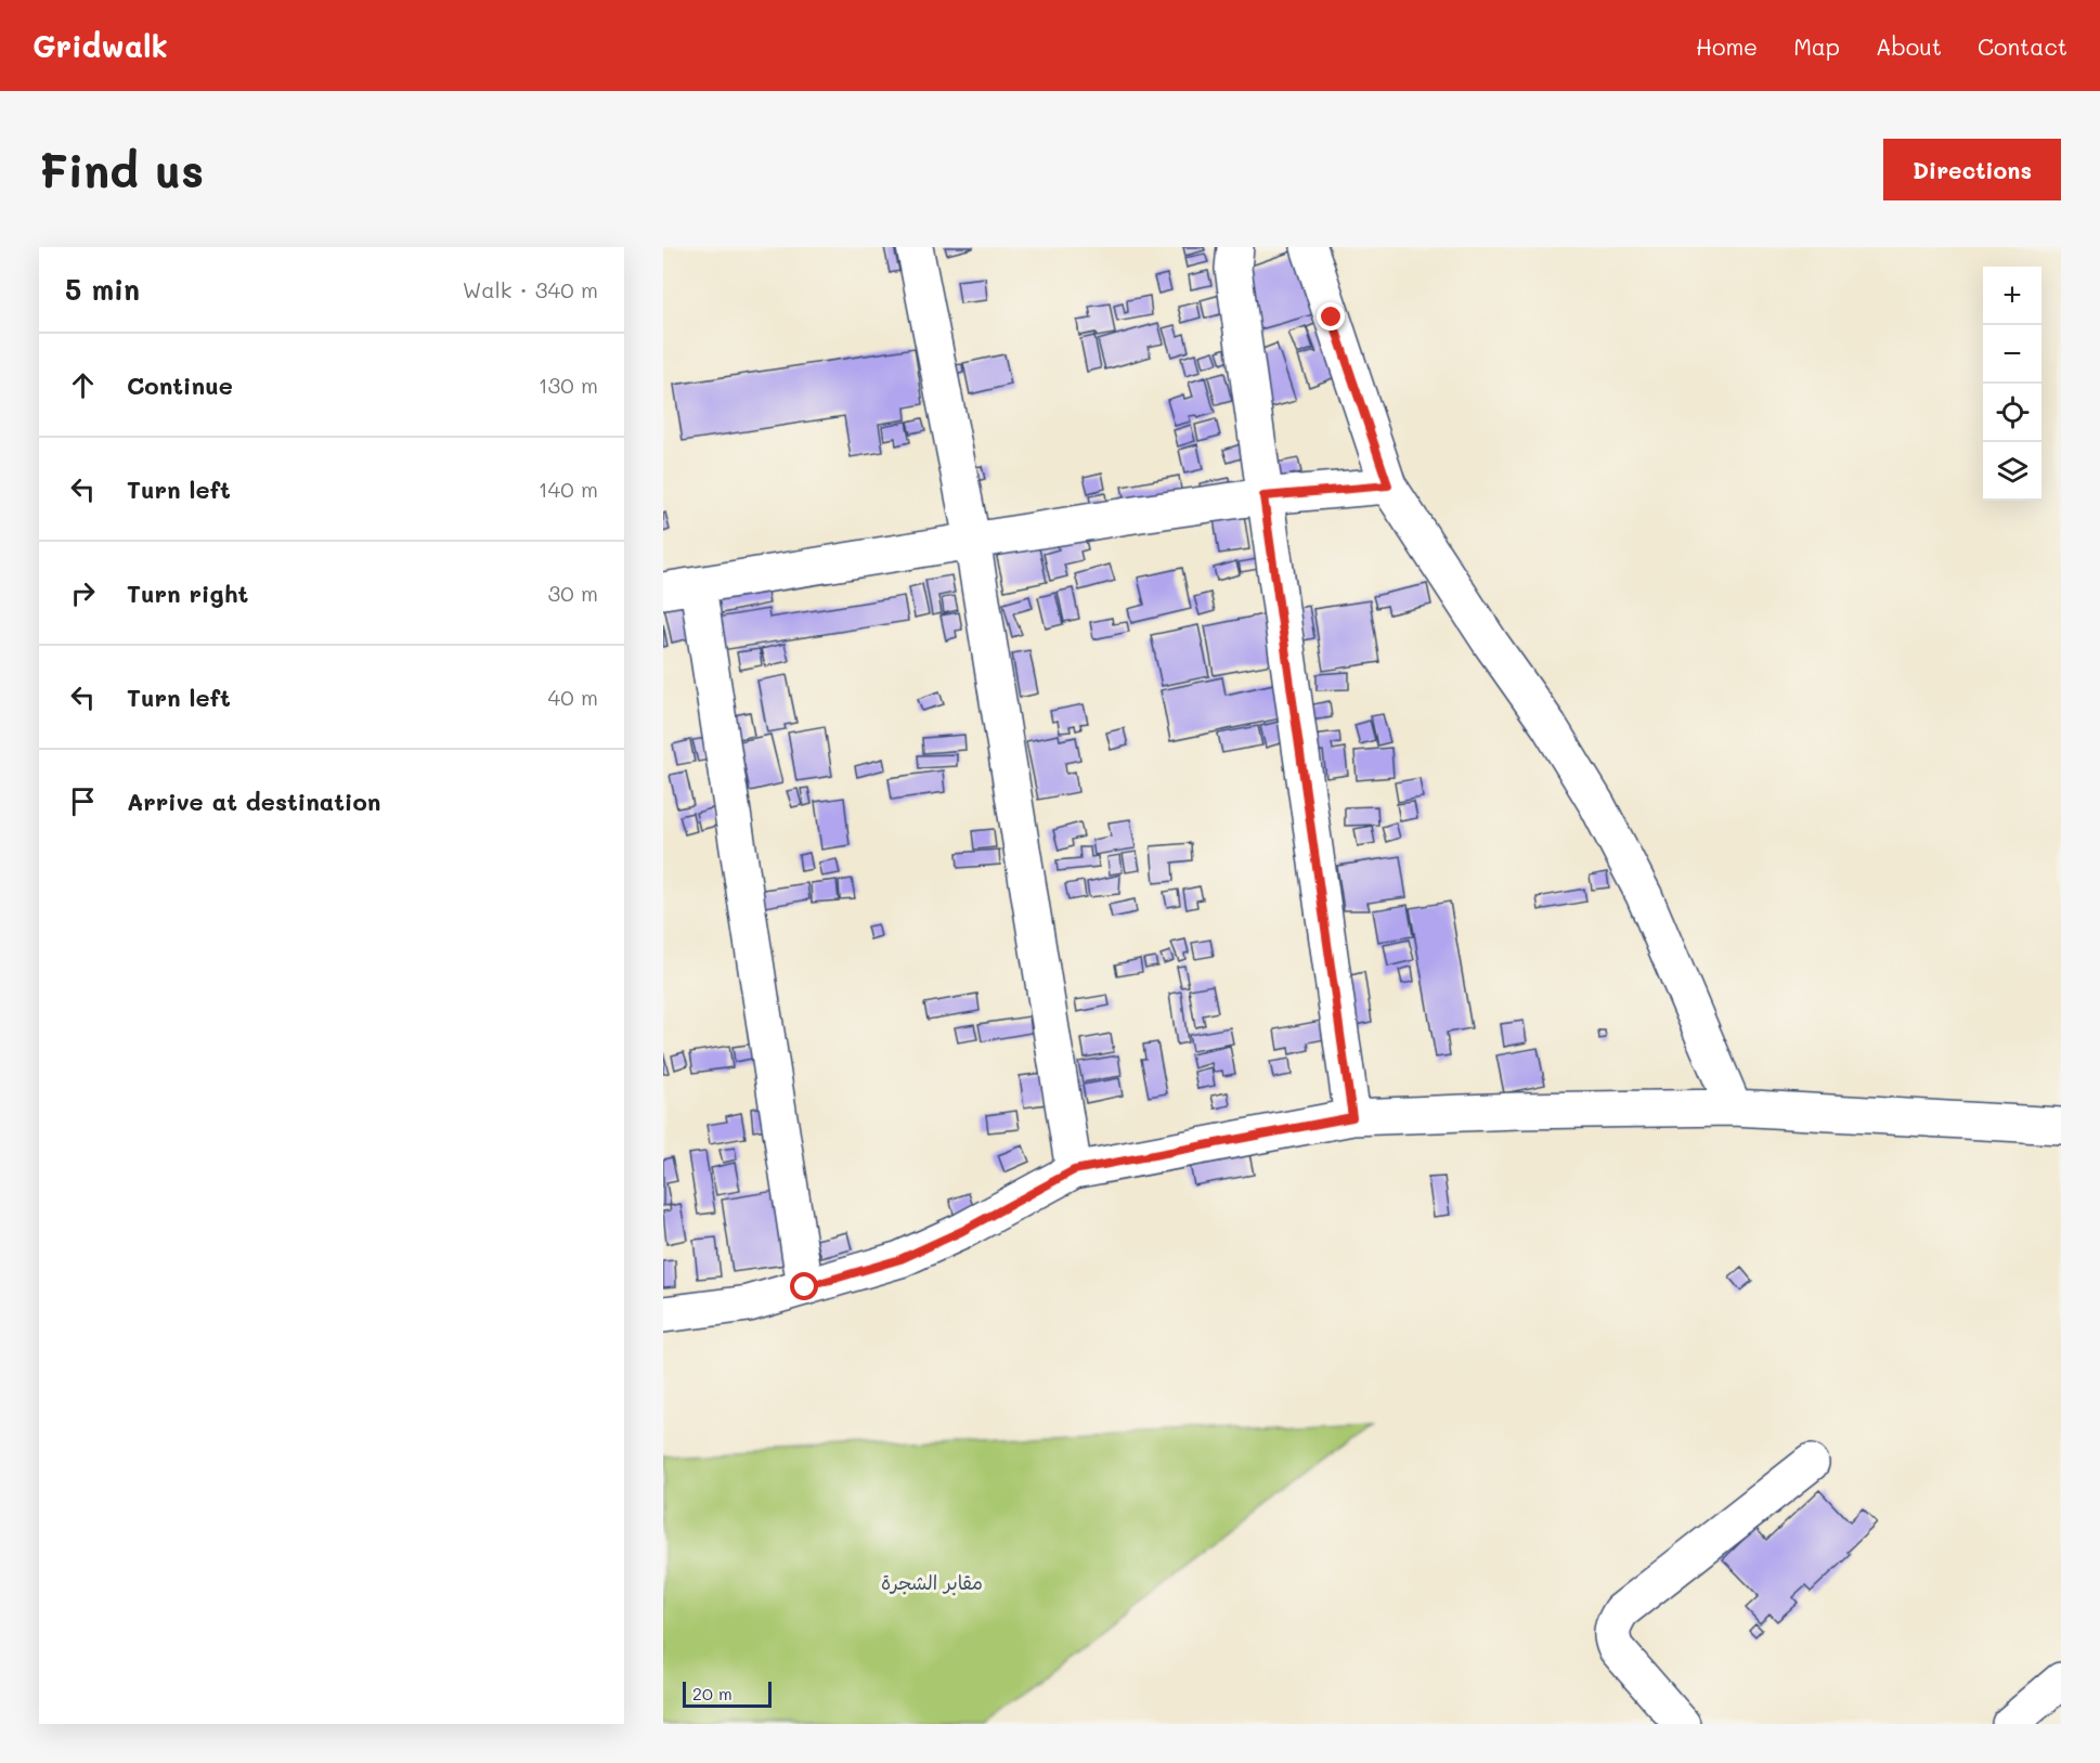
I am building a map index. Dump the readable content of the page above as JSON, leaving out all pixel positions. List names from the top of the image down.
{
  "parks": ["مقابر الشجرة"],
  "scale_bar": "20 m",
  "page": {
    "header": "Gridwalk",
    "nav": [
      "Home",
      "Map",
      "About",
      "Contact"
    ],
    "buttons": "Directions",
    "title": "Find us",
    "heading": ["5 min", "Walk · 340 m"],
    "map_buttons": ["+", "−"],
    "list": [
      ["Continue", "130 m"],
      ["Turn left", "140 m"],
      ["Turn right", "30 m"],
      ["Turn left", "40 m"],
      "Arrive at destination"
    ],
    "scale": "20 m"
  }
}
